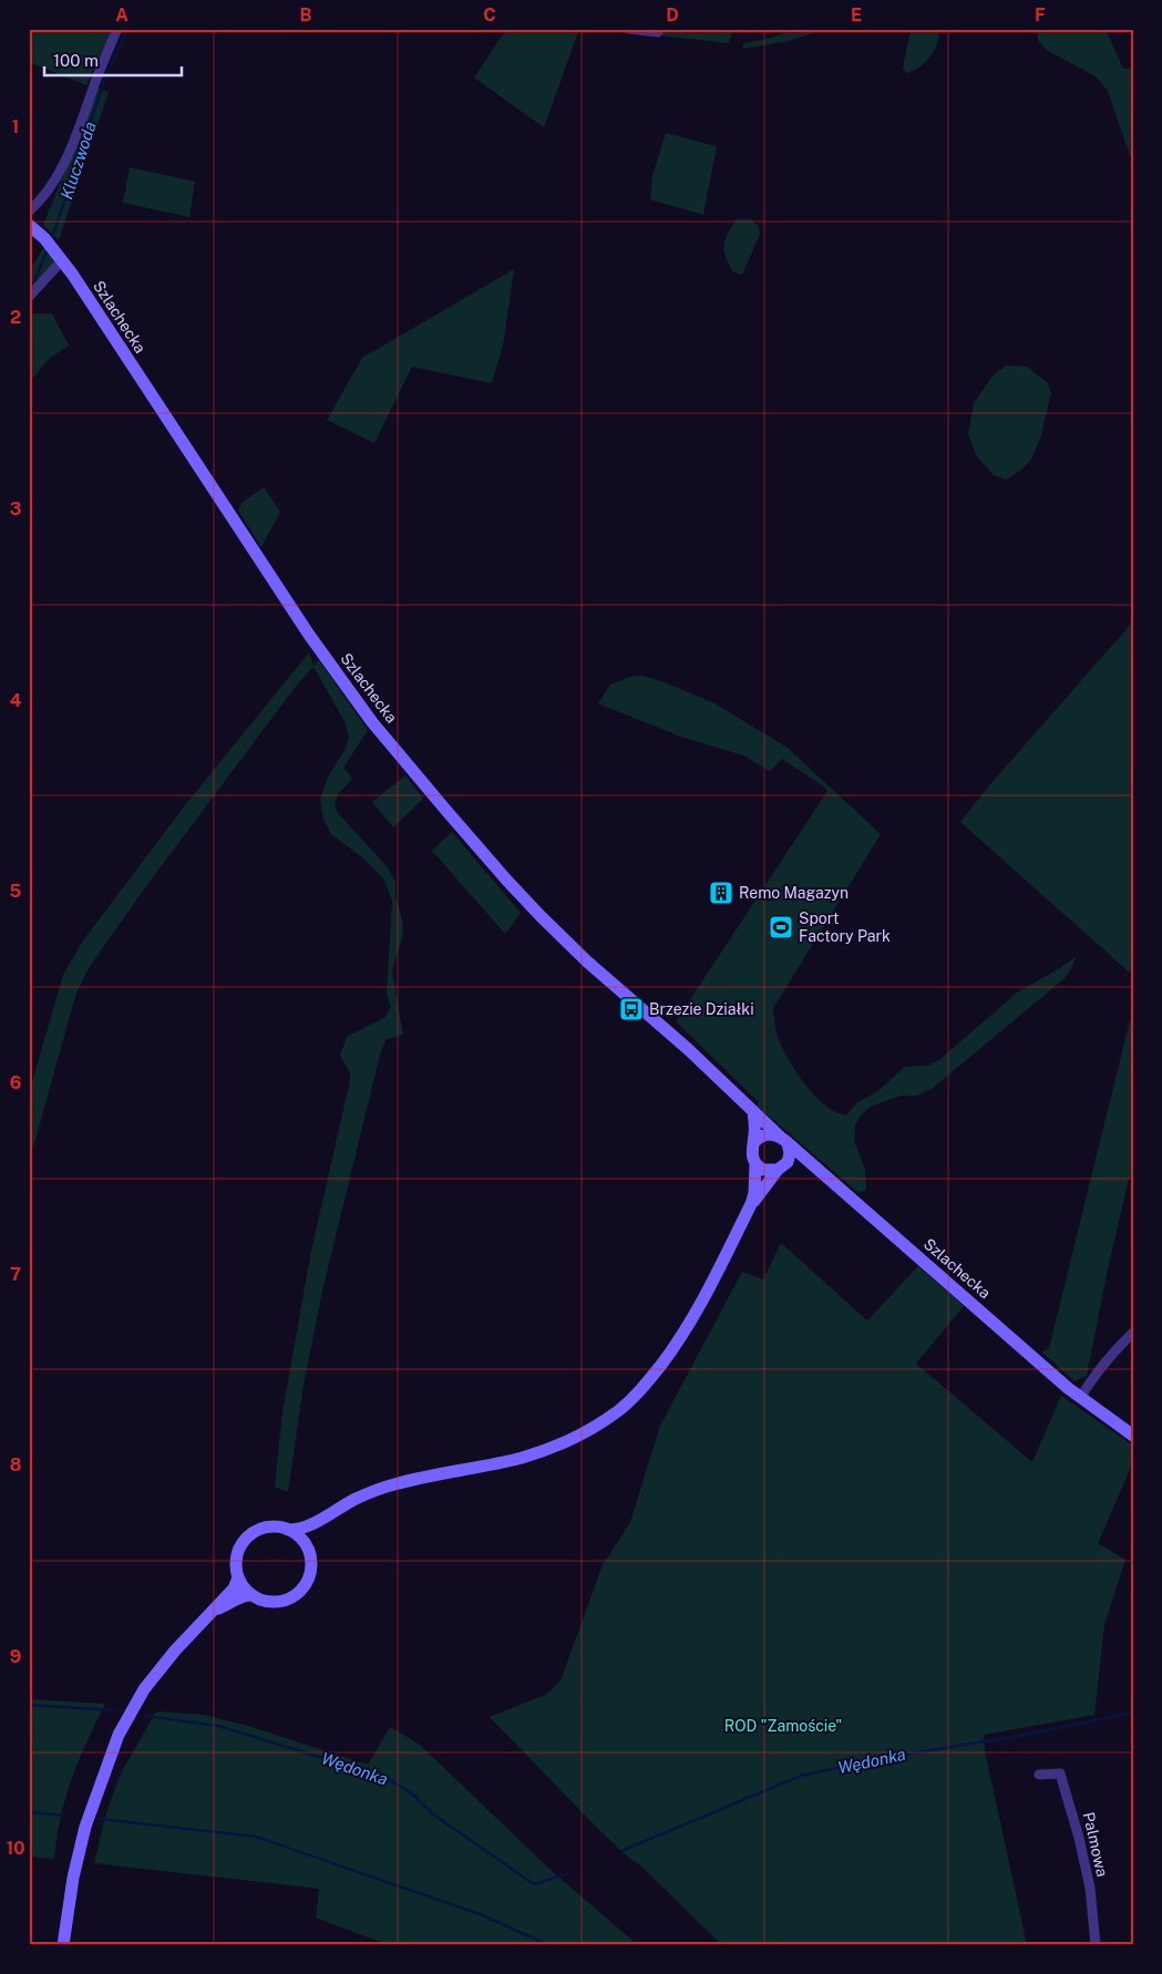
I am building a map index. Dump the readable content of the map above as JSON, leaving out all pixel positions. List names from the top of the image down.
{
  "streets": {
    "street": ["Szlachecka", "Palmowa"]
  },
  "water": ["Kluczwoda", "Wędonka"],
  "parks": ["ROD \"Zamoście\""],
  "places": {
    "building": ["Remo Magazyn"],
    "sports": ["Sport Factory Park"],
    "bus stop": ["Brzezie Działki"]
  },
  "scale_bar": "100 m",
  "grid": {
    "columns": [
      "A",
      "B",
      "C",
      "D",
      "E",
      "F"
    ],
    "rows": [
      "1",
      "2",
      "3",
      "4",
      "5",
      "6",
      "7",
      "8",
      "9",
      "10"
    ]
  }
}
